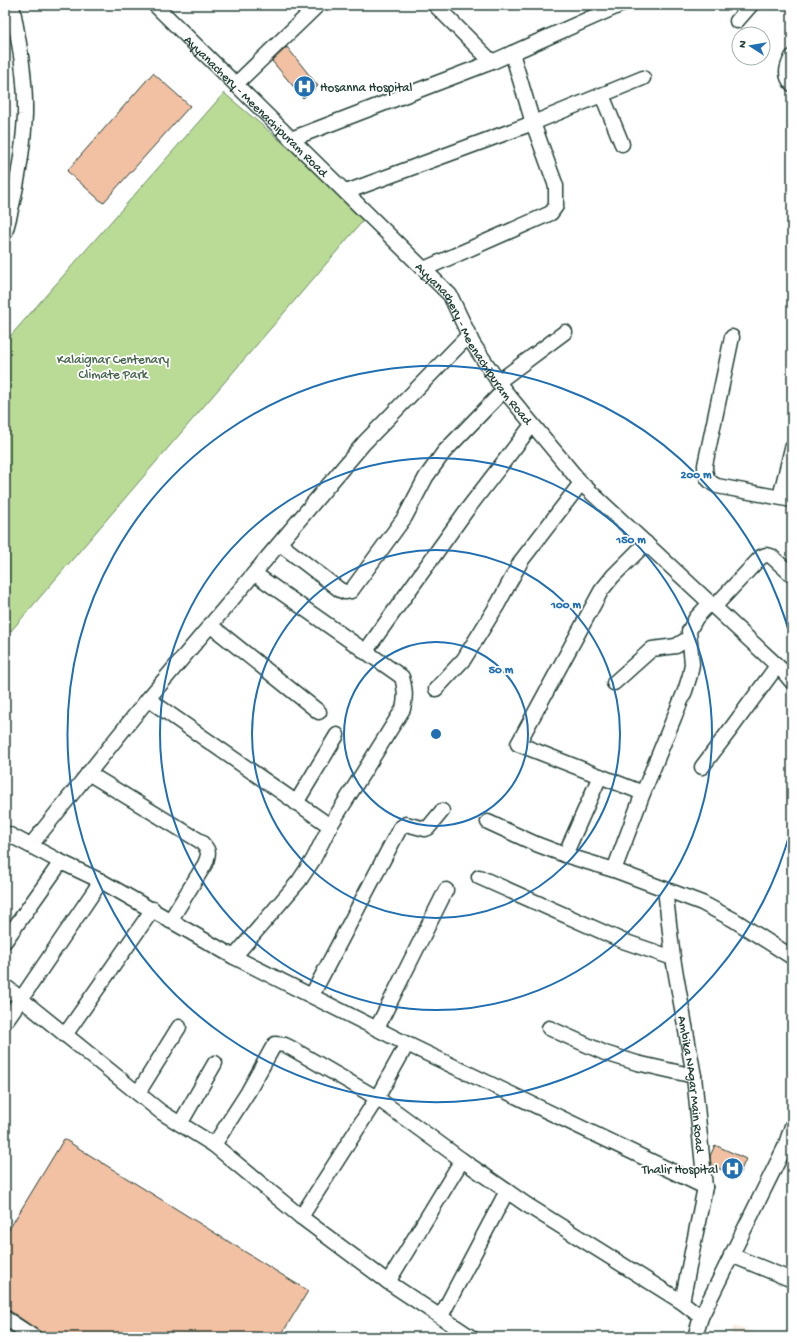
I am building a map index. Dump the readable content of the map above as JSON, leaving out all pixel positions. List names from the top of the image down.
{
  "streets": {
    "street": ["Ayyanachery - Meenachipuram Road", "Ambika NAgar Main Road"]
  },
  "parks": ["Kalaignar Centenary Climate Park"],
  "places": {
    "hospital": ["Hosanna Hospital", "Thalir Hospital"]
  },
  "north": "left",
  "rings": [
    "200 m",
    "150 m",
    "100 m",
    "50 m"
  ]
}
